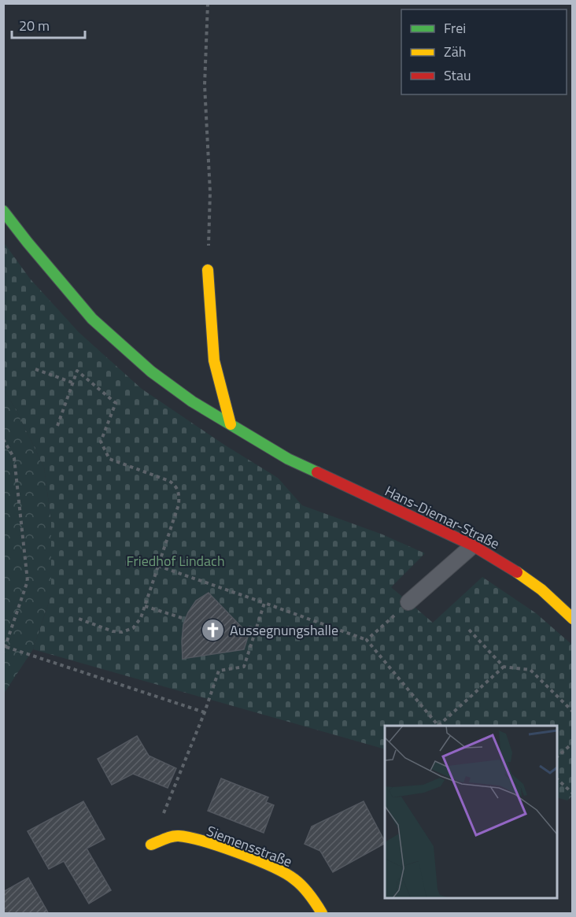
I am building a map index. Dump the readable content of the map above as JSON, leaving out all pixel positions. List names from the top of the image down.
{
  "streets": {
    "street": ["Hans-Diemar-Straße", "Siemensstraße"]
  },
  "parks": ["Friedhof Lindach"],
  "places": {
    "church": ["Aussegnungshalle"]
  },
  "legend": ["Frei", "Zäh", "Stau"],
  "scale_bar": "20 m"
}
